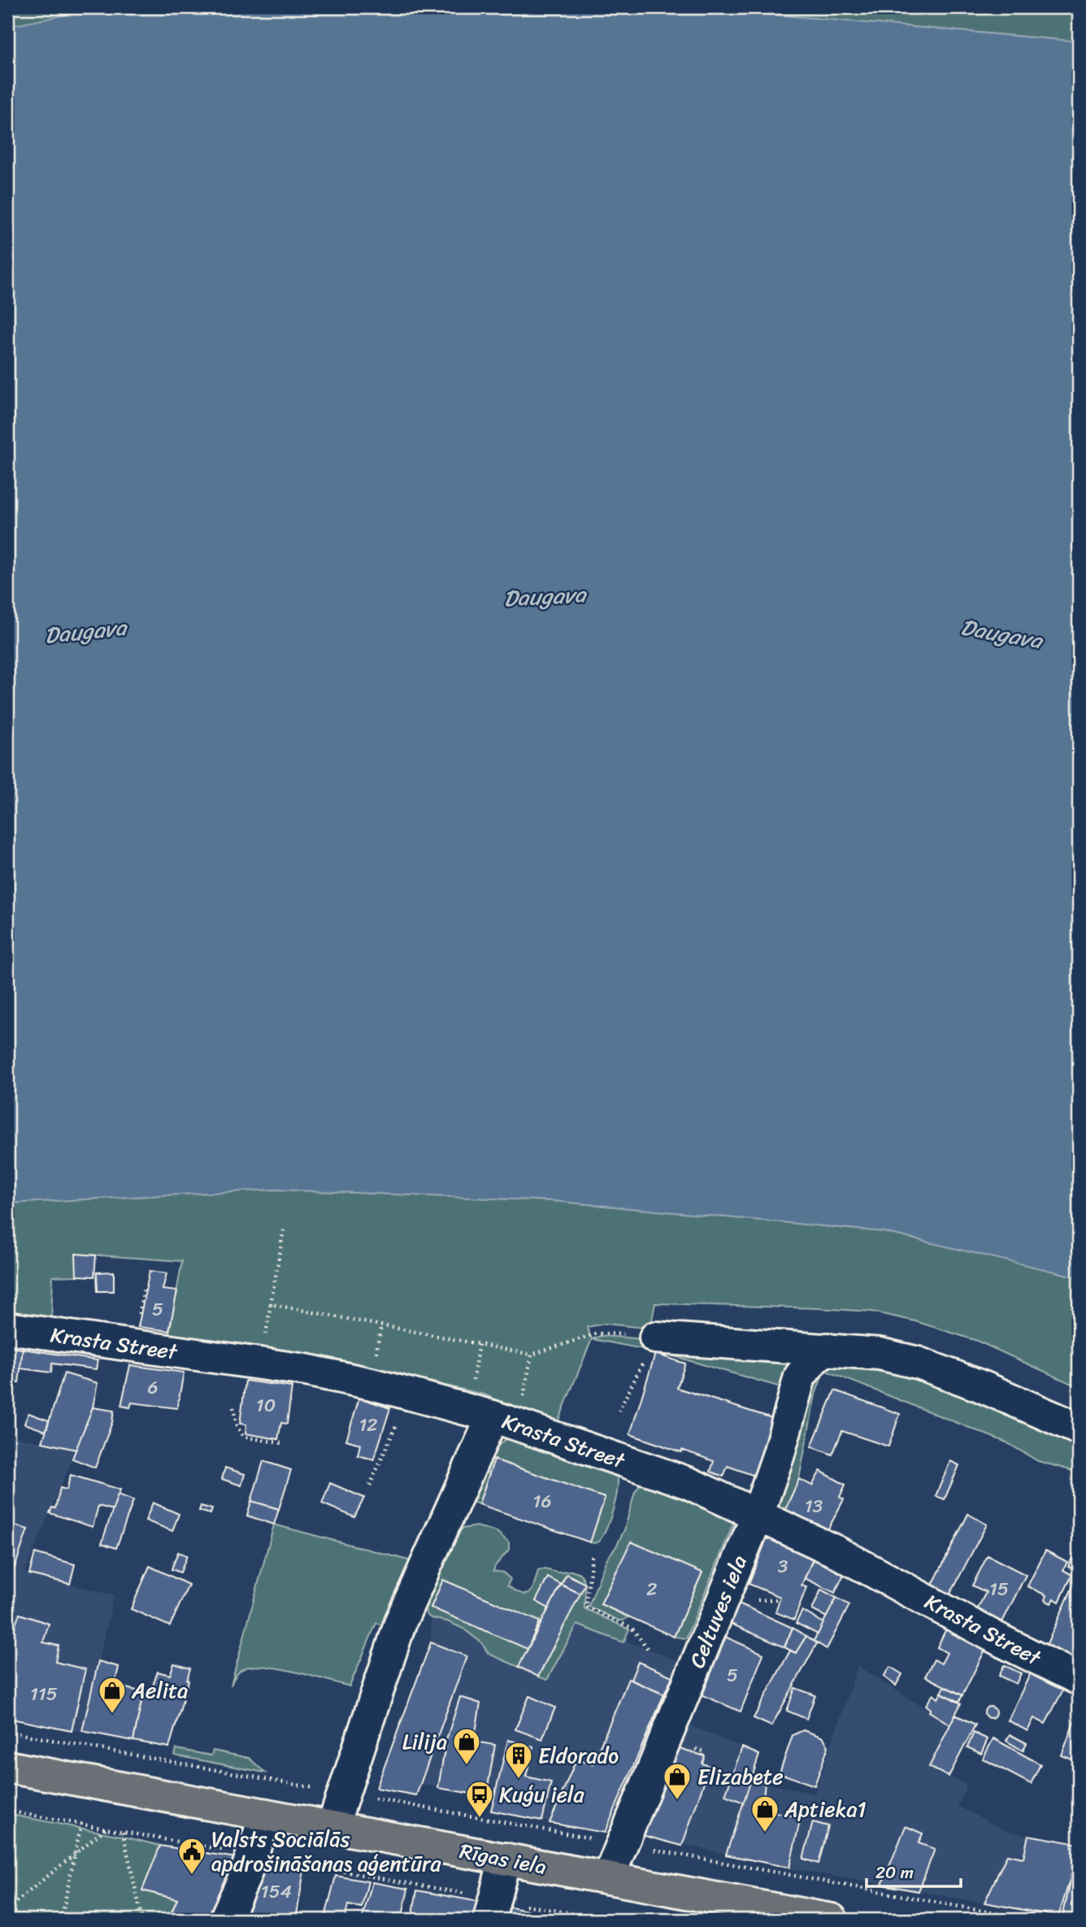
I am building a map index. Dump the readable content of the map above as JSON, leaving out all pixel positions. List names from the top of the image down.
{
  "streets": {
    "main road": ["Rīgas iela"],
    "street": ["Krasta Street", "Celtuves iela"]
  },
  "crossings": [
    ["Krasta Street", "Celtuves iela"],
    ["Celtuves iela", "Rīgas iela"]
  ],
  "water": ["Daugava"],
  "places": {
    "shop": [
      "Aelita",
      "Lilija",
      "Elizabete",
      "Aptieka1"
    ],
    "building": ["Eldorado"],
    "bus stop": ["Kuģu iela"],
    "public building": ["Valsts Sociālās apdrošināšanas aģentūra"]
  },
  "house_numbers": [
    "5",
    "6",
    "10",
    "12",
    "16",
    "13",
    "3",
    "2",
    "15",
    "5",
    "115",
    "154"
  ],
  "scale_bar": "20 m"
}
